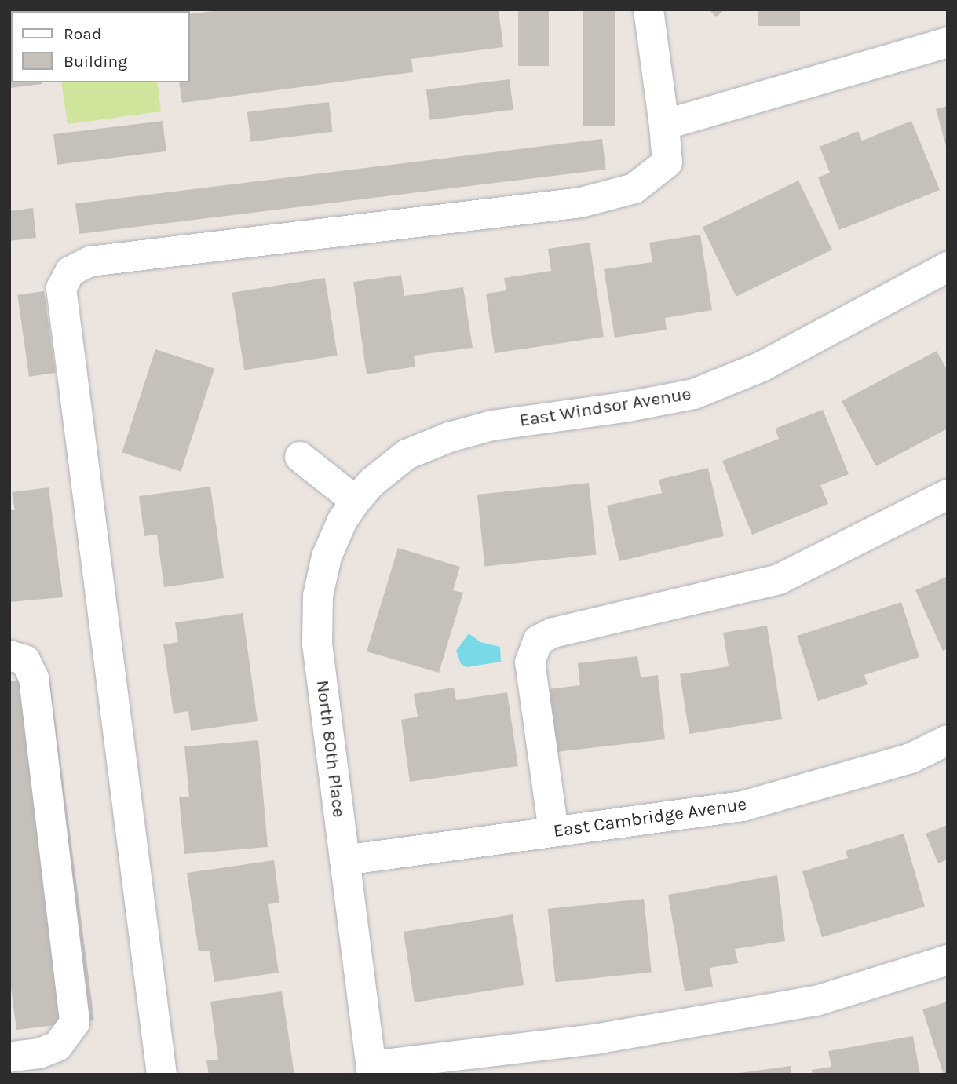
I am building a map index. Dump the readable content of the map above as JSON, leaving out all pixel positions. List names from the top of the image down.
{
  "streets": {
    "street": ["East Windsor Avenue", "North 80th Place", "East Cambridge Avenue"]
  },
  "crossings": [
    ["East Windsor Avenue", "North 80th Place"],
    ["North 80th Place", "East Cambridge Avenue"]
  ],
  "legend": ["Road", "Building"]
}
